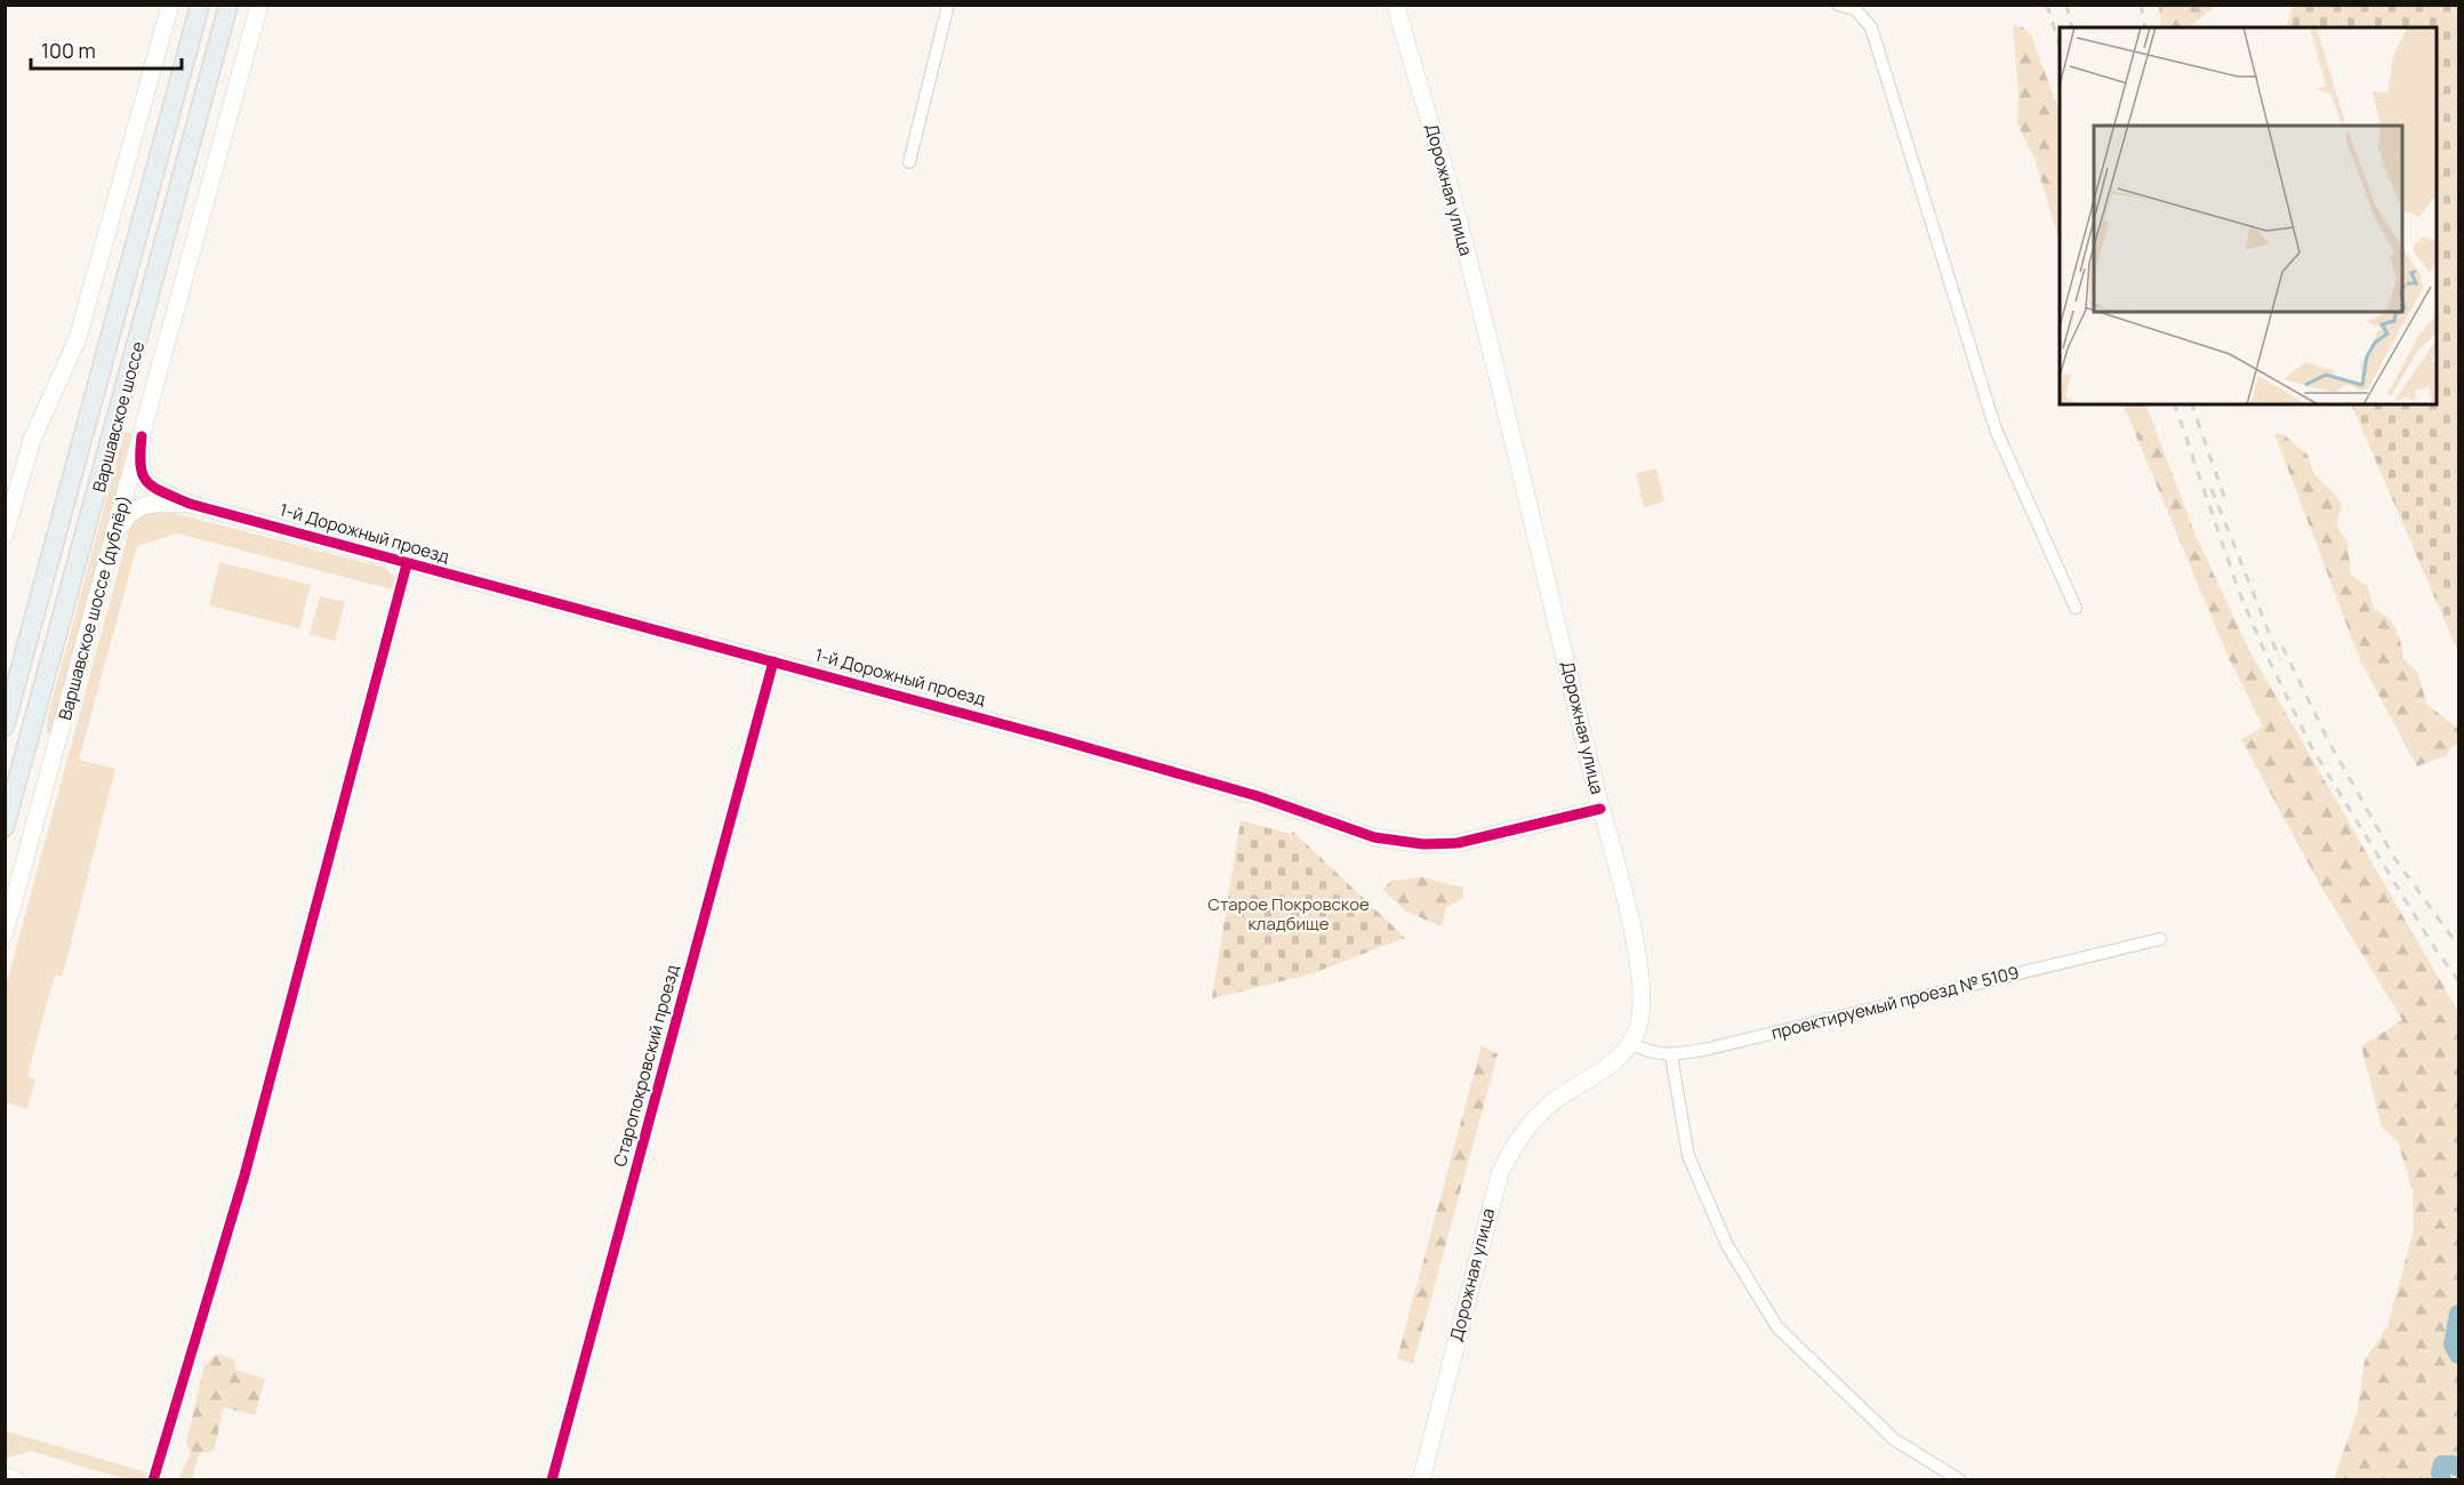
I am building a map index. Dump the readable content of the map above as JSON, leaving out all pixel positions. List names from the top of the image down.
{
  "streets": {
    "main road": [
      "Дорожная улица",
      "Варшавское шоссе",
      "1-й Дорожный проезд",
      "Варшавское шоссе (дублёр)"
    ],
    "street": ["проектируемый проезд № 5109", "Старопокровский проезд"]
  },
  "crossings": [
    ["Дорожная улица", "1-й Дорожный проезд"],
    ["Дорожная улица", "проектируемый проезд № 5109"],
    ["1-й Дорожный проезд", "Старопокровский проезд"]
  ],
  "parks": ["Старое Покровское кладбище"],
  "scale_bar": "100 m"
}
